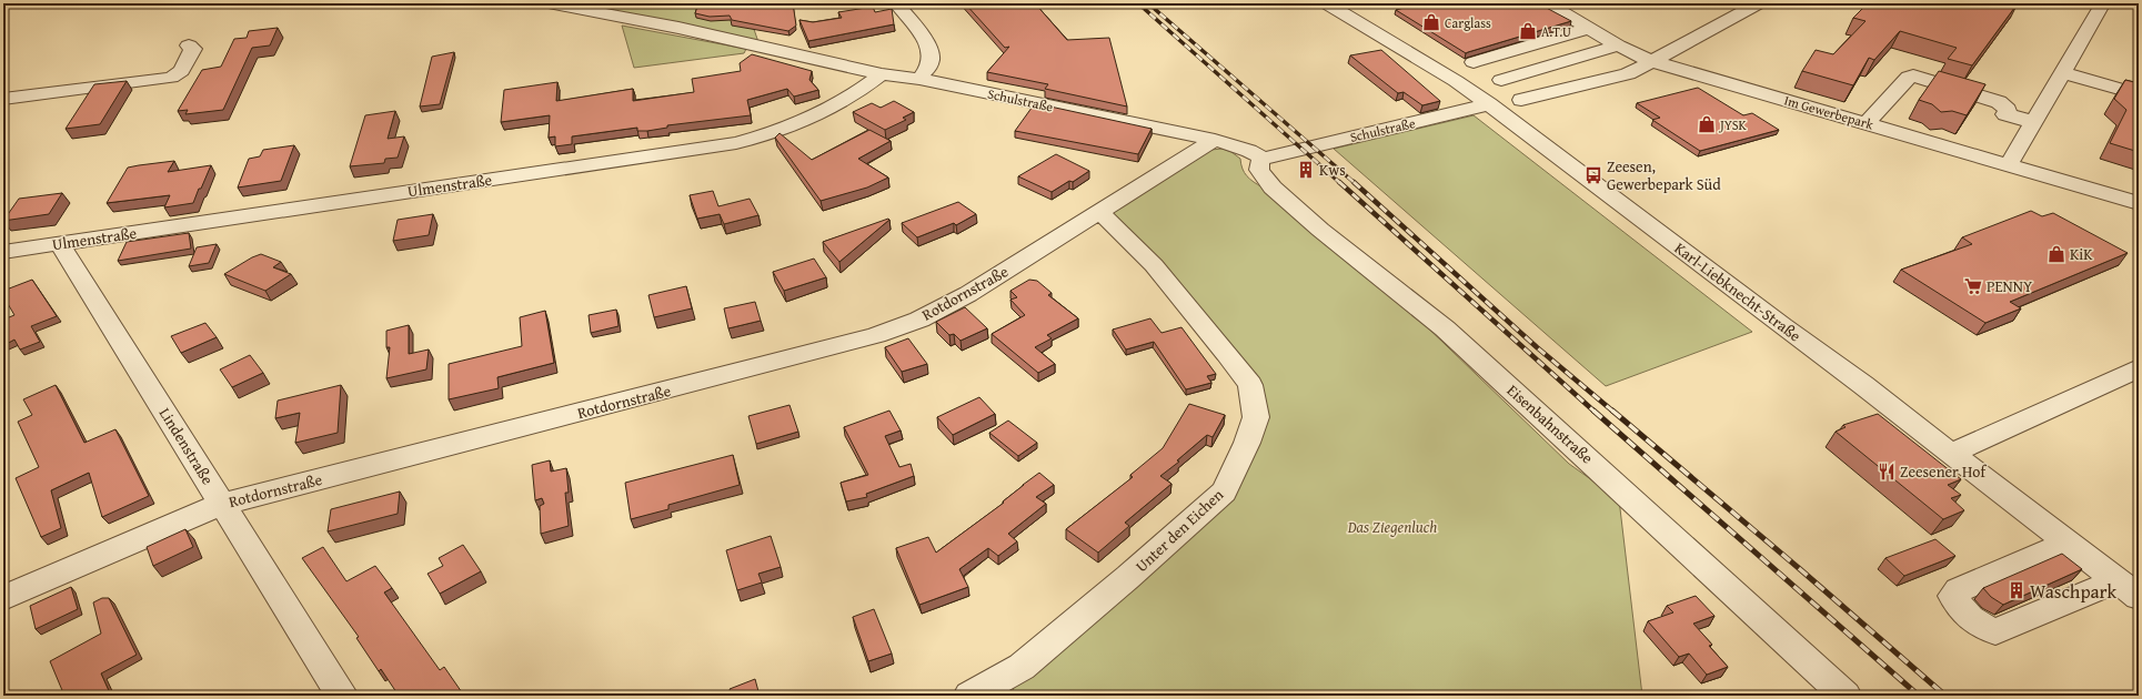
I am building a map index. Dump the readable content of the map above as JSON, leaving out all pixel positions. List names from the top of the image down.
{
  "streets": {
    "street": [
      "Schulstraße",
      "Im Gewerbepark",
      "Ulmenstraße",
      "Karl-Liebknecht-Straße",
      "Rotdornstraße",
      "Eisenbahnstraße",
      "Lindenstraße",
      "Unter den Eichen"
    ]
  },
  "crossings": [
    ["Schulstraße", "Ulmenstraße"],
    ["Schulstraße", "Karl-Liebknecht-Straße"],
    ["Schulstraße", "Rotdornstraße"],
    ["Schulstraße", "Eisenbahnstraße"],
    ["Ulmenstraße", "Lindenstraße"],
    ["Rotdornstraße", "Lindenstraße"],
    ["Rotdornstraße", "Unter den Eichen"]
  ],
  "parks": ["Das Ziegenluch"],
  "places": {
    "shop": [
      "Carglass",
      "A.T.U",
      "JYSK",
      "KiK"
    ],
    "building": ["Kws", "Waschpark"],
    "bus stop": ["Zeesen, Gewerbepark Süd"],
    "supermarket": ["PENNY"],
    "restaurant": ["Zeesener Hof"]
  }
}
